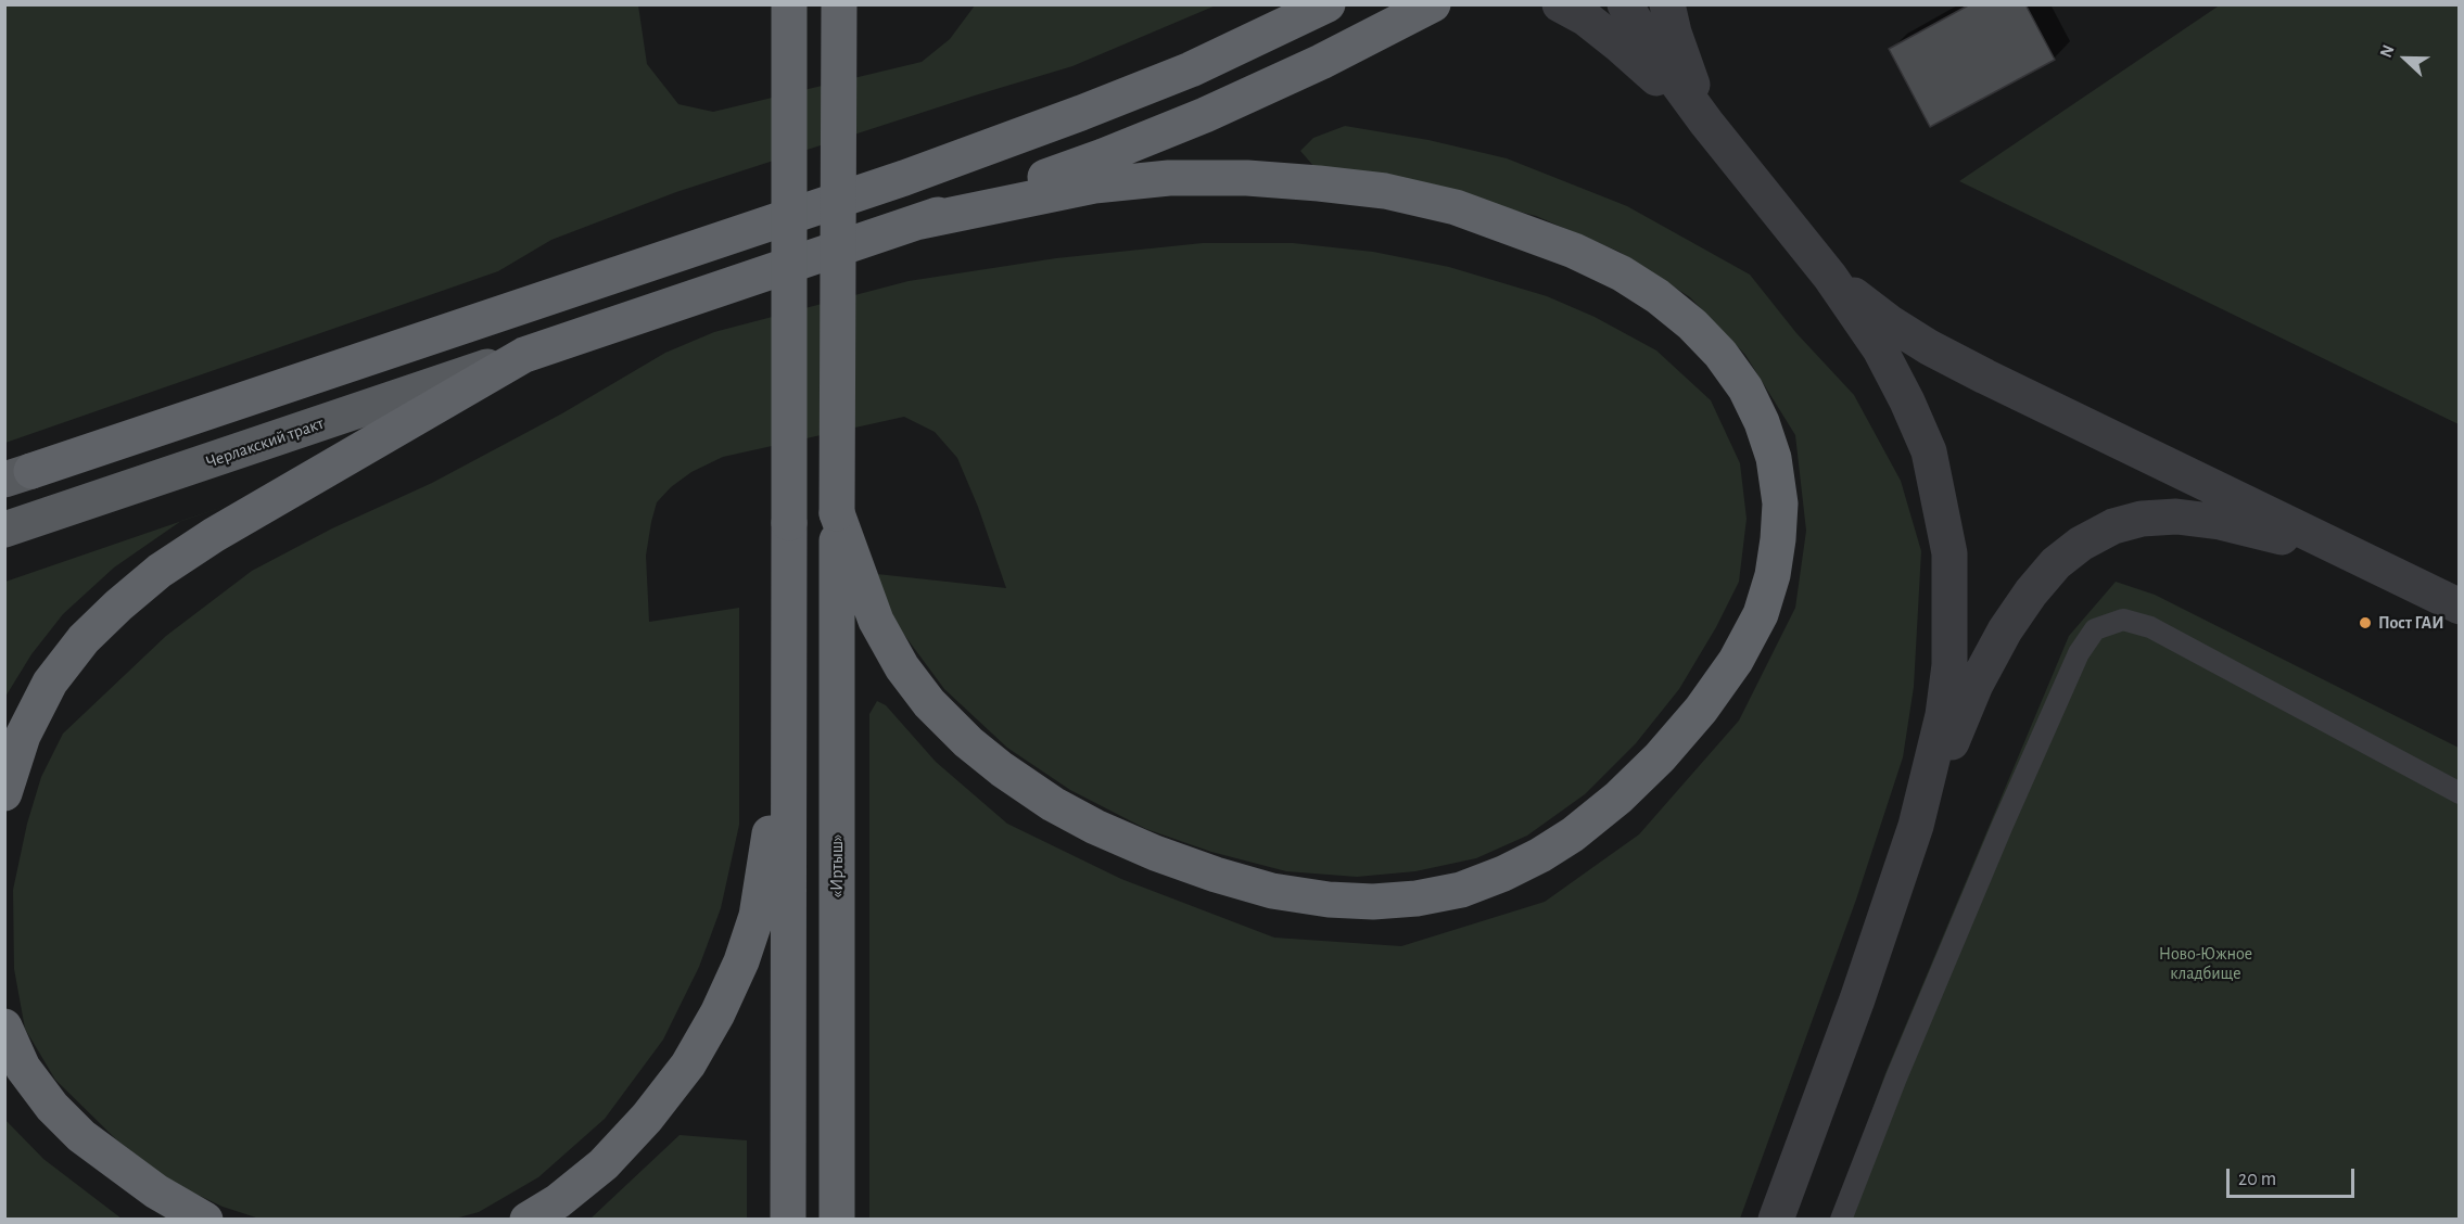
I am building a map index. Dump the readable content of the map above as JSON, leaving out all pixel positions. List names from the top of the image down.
{
  "streets": {
    "highway": ["«Иртыш»"],
    "main road": ["Черлакский тракт"]
  },
  "parks": ["Ново-Южное кладбище"],
  "places": ["Пост ГАИ"],
  "scale_bar": "20 m",
  "north": "left"
}
